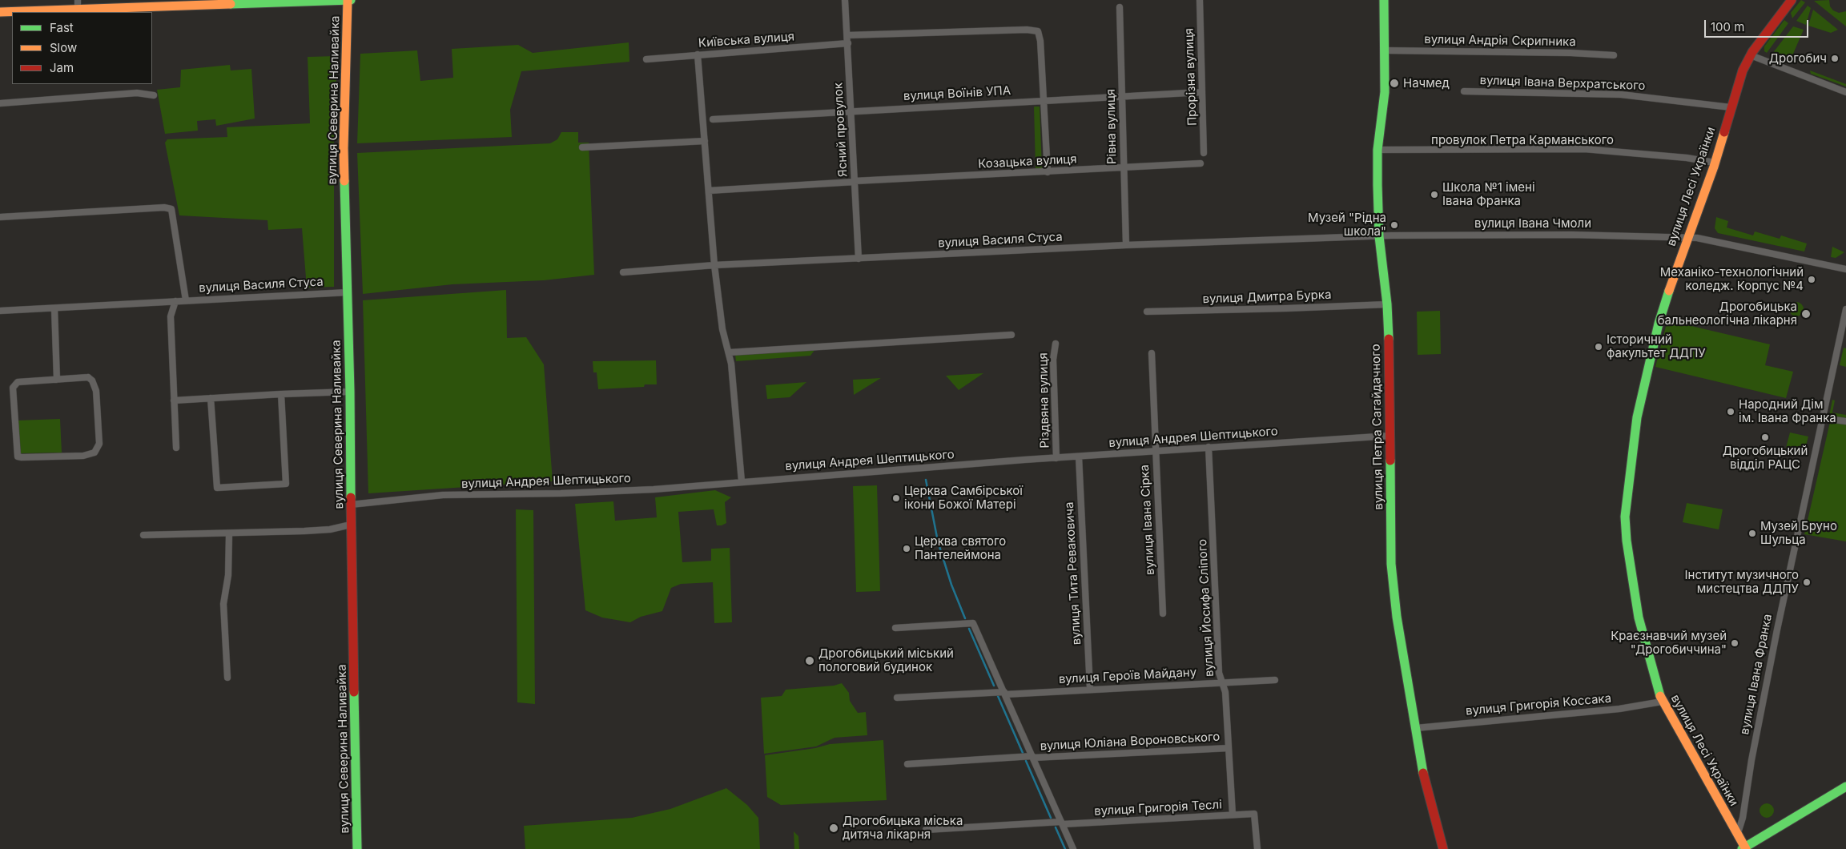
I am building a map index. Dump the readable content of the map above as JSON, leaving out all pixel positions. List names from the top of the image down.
{
  "streets": {
    "street": [
      "Київська вулиця",
      "вулиця Андрія Скрипника",
      "Прорізна вулиця",
      "вулиця Івана Верхратського",
      "вулиця Воїнів УПА",
      "вулиця Северина Наливайка",
      "Рівна вулиця",
      "Ясний провулок",
      "провулок Петра Карманського",
      "Козацька вулиця",
      "вулиця Лесі Українки",
      "вулиця Івана Чмоли",
      "вулиця Василя Стуса",
      "вулиця Дмитра Бурка",
      "Різдвяна вулиця",
      "вулиця Петра Сагайдачного",
      "вулиця Андрея Шептицького",
      "вулиця Івана Сірка",
      "вулиця Тита Реваковича",
      "вулиця Йосифа Сліпого",
      "вулиця Івана Франка",
      "вулиця Героїв Майдану",
      "вулиця Григорія Коссака",
      "вулиця Юліана Вороновського",
      "вулиця Григорія Теслі"
    ]
  },
  "crossings": [
    ["Київська вулиця", "Ясний провулок"],
    ["вулиця Андрія Скрипника", "вулиця Петра Сагайдачного"],
    ["Прорізна вулиця", "вулиця Воїнів УПА"],
    ["вулиця Івана Верхратського", "вулиця Лесі Українки"],
    ["вулиця Воїнів УПА", "Рівна вулиця"],
    ["вулиця Воїнів УПА", "Ясний провулок"],
    ["вулиця Северина Наливайка", "вулиця Василя Стуса"],
    ["вулиця Северина Наливайка", "вулиця Андрея Шептицького"],
    ["Рівна вулиця", "Козацька вулиця"],
    ["Рівна вулиця", "вулиця Василя Стуса"],
    ["Ясний провулок", "Козацька вулиця"],
    ["Ясний провулок", "вулиця Василя Стуса"],
    ["провулок Петра Карманського", "вулиця Лесі Українки"],
    ["провулок Петра Карманського", "вулиця Петра Сагайдачного"],
    ["вулиця Лесі Українки", "вулиця Івана Чмоли"],
    ["вулиця Лесі Українки", "вулиця Івана Франка"],
    ["вулиця Лесі Українки", "вулиця Григорія Коссака"],
    ["вулиця Івана Чмоли", "вулиця Василя Стуса"],
    ["вулиця Івана Чмоли", "вулиця Петра Сагайдачного"],
    ["вулиця Василя Стуса", "вулиця Петра Сагайдачного"],
    ["вулиця Дмитра Бурка", "вулиця Петра Сагайдачного"],
    ["Різдвяна вулиця", "вулиця Андрея Шептицького"],
    ["вулиця Петра Сагайдачного", "вулиця Андрея Шептицького"],
    ["вулиця Петра Сагайдачного", "вулиця Григорія Коссака"],
    ["вулиця Андрея Шептицького", "вулиця Івана Сірка"],
    ["вулиця Андрея Шептицького", "вулиця Тита Реваковича"],
    ["вулиця Андрея Шептицького", "вулиця Йосифа Сліпого"],
    ["вулиця Тита Реваковича", "вулиця Героїв Майдану"],
    ["вулиця Йосифа Сліпого", "вулиця Героїв Майдану"],
    ["вулиця Йосифа Сліпого", "вулиця Юліана Вороновського"],
    ["вулиця Йосифа Сліпого", "вулиця Григорія Теслі"]
  ],
  "places": [
    "Дрогобич",
    "Начмед",
    "Школа №1 імені Івана Франка",
    "Музей \"Рідна школа\"",
    "Механіко-технологічний коледж. Корпус №4",
    "Дрогобицька бальнеологічна лікарня",
    "Історичний факультет ДДПУ",
    "Народний Дім ім. Івана Франка",
    "Дрогобицький відділ РАЦС",
    "Церква Самбірської ікони Божої Матері",
    "Музей Бруно Шульца",
    "Церква святого Пантелеймона",
    "Інститут музичного мистецтва ДДПУ",
    "Краєзнавчий музей \"Дрогобиччина\"",
    "Дрогобицький міський пологовий будинок",
    "Дрогобицька міська дитяча лікарня"
  ],
  "legend": ["Fast", "Slow", "Jam"],
  "scale_bar": "100 m"
}
